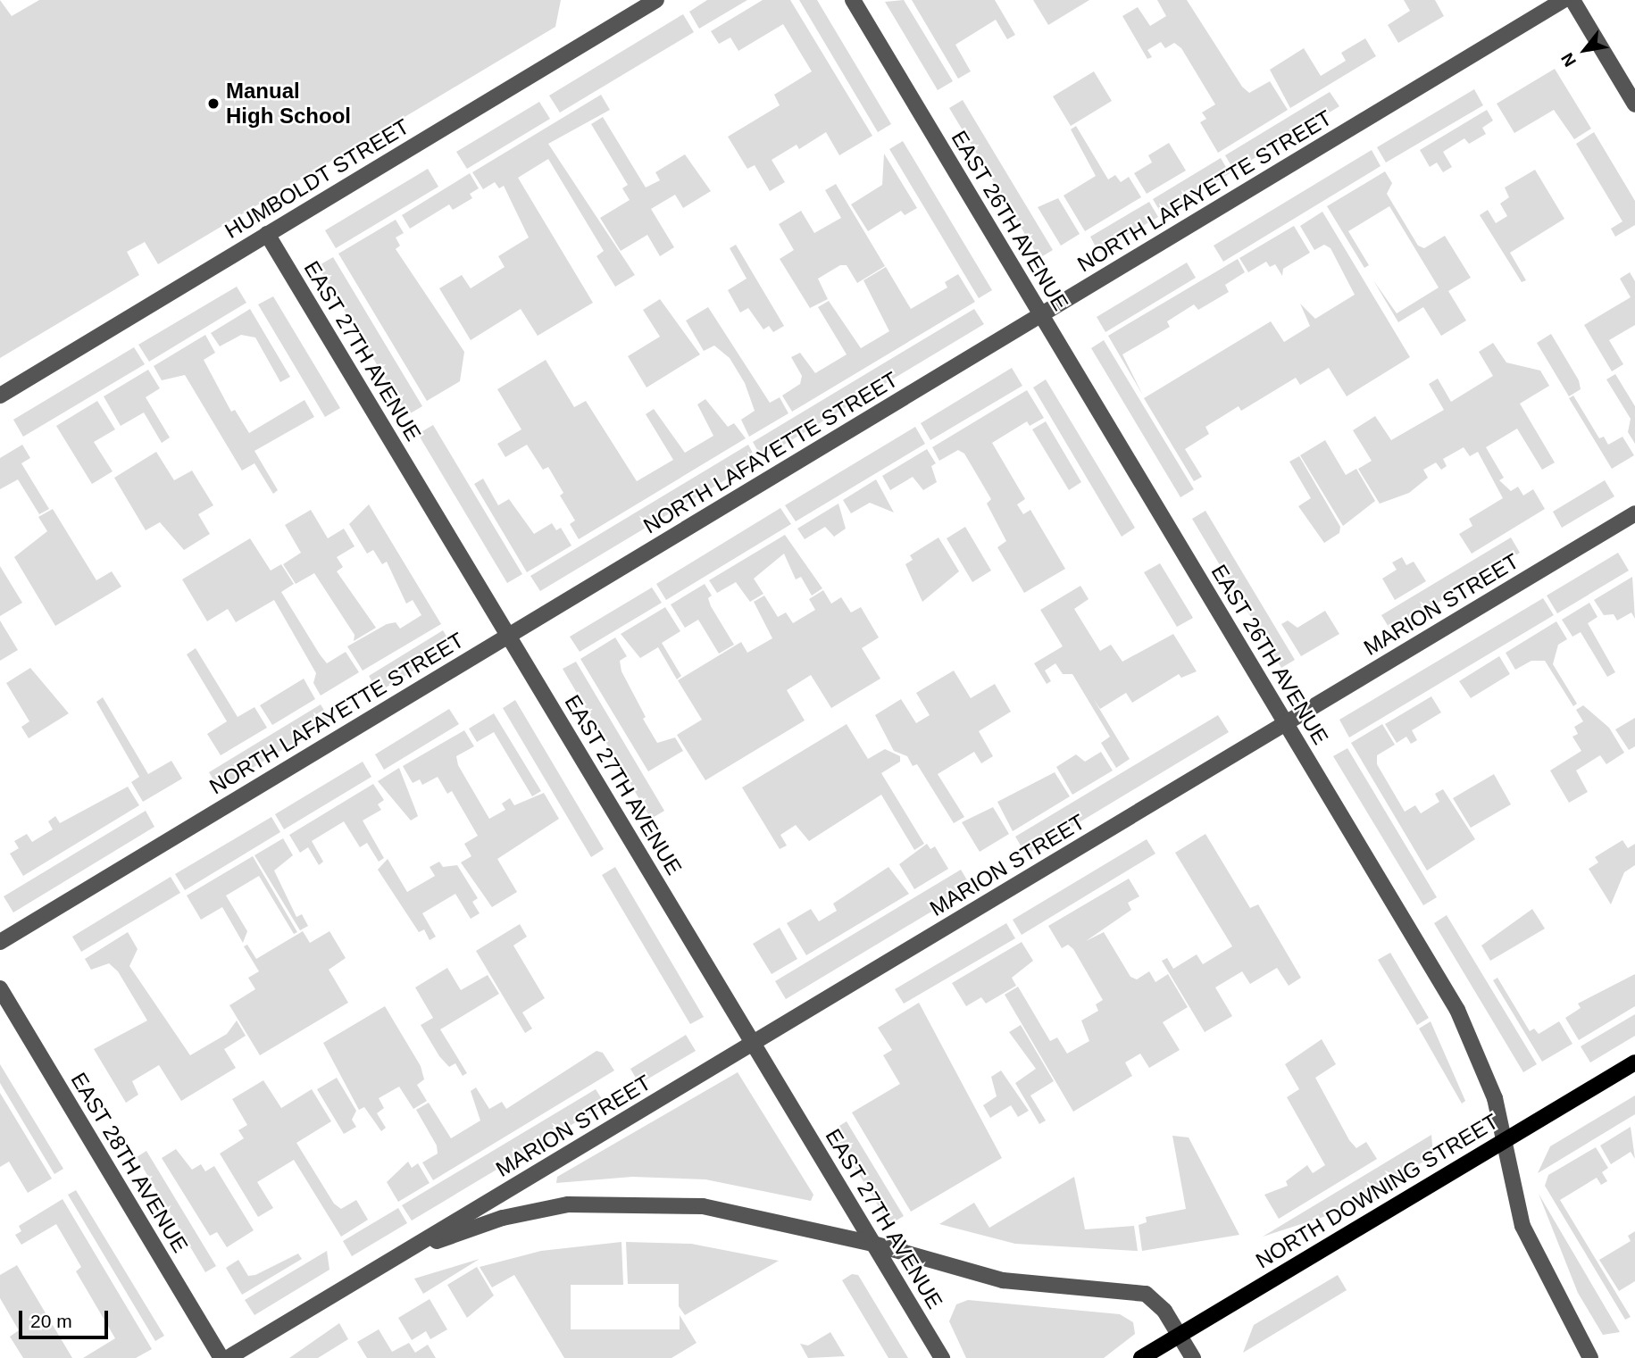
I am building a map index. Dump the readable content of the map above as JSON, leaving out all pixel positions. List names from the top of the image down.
{
  "streets": {
    "main road": ["NORTH DOWNING STREET"],
    "street": [
      "HUMBOLDT STREET",
      "NORTH LAFAYETTE STREET",
      "EAST 26TH AVENUE",
      "EAST 27TH AVENUE",
      "MARION STREET",
      "EAST 28TH AVENUE"
    ]
  },
  "crossings": [
    ["HUMBOLDT STREET", "EAST 27TH AVENUE"],
    ["NORTH LAFAYETTE STREET", "EAST 26TH AVENUE"],
    ["NORTH LAFAYETTE STREET", "EAST 27TH AVENUE"],
    ["EAST 26TH AVENUE", "MARION STREET"],
    ["EAST 26TH AVENUE", "NORTH DOWNING STREET"],
    ["EAST 27TH AVENUE", "MARION STREET"],
    ["MARION STREET", "NORTH DOWNING STREET"]
  ],
  "places": ["Manual High School"],
  "scale_bar": "20 m",
  "north": "bottom left"
}
